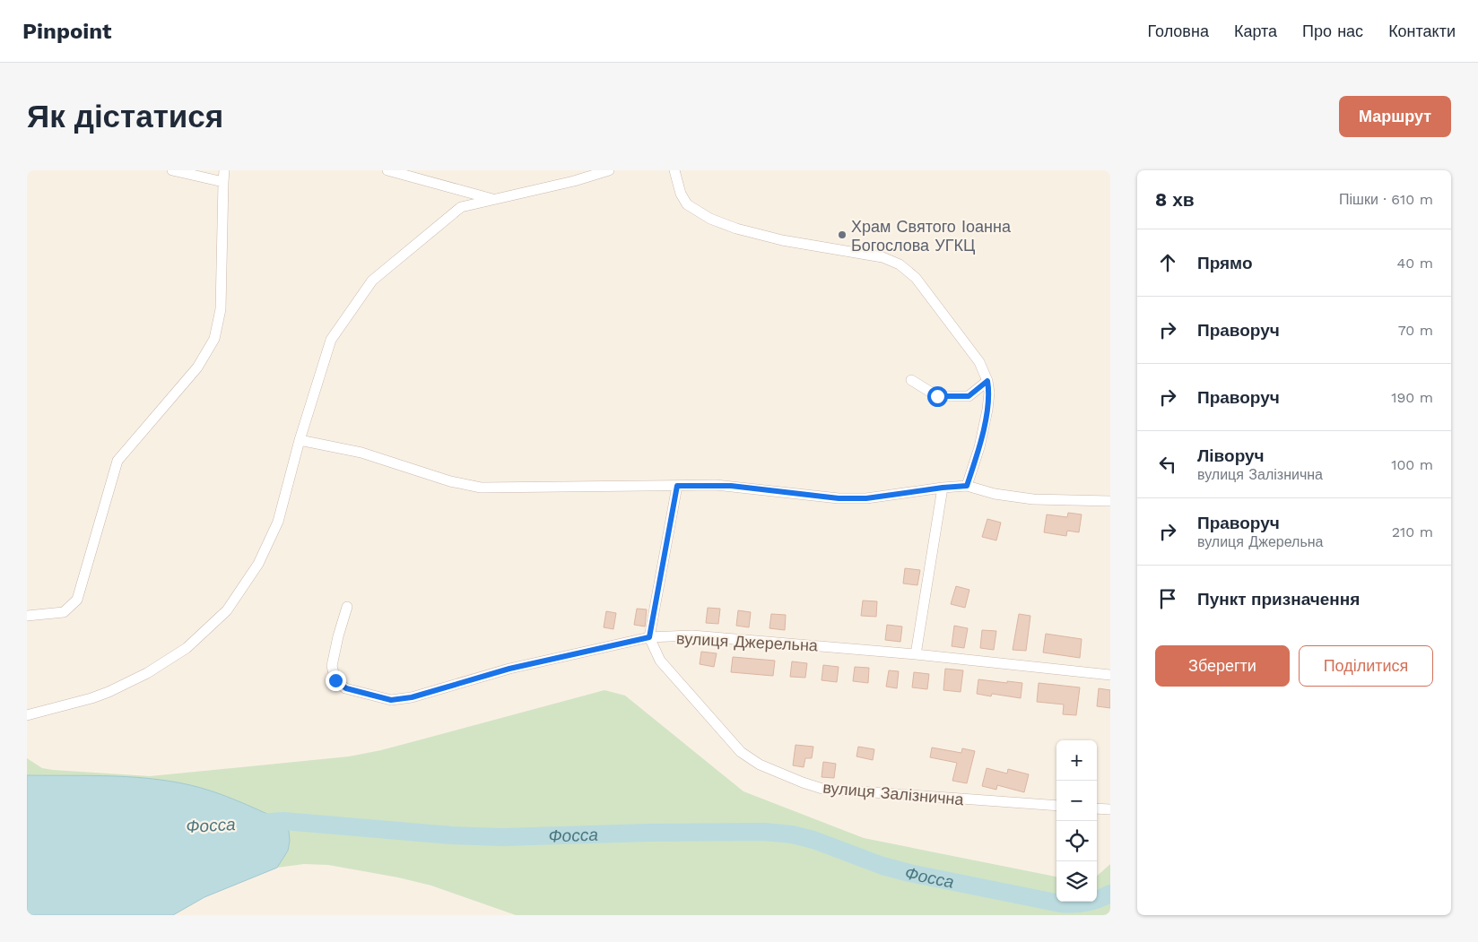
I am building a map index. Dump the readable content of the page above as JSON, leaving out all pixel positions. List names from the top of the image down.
{
  "streets": {
    "street": ["вулиця Джерельна", "вулиця Залізнична"]
  },
  "crossings": [
    ["вулиця Джерельна", "вулиця Залізнична"]
  ],
  "water": ["Фосса"],
  "places": ["Храм Святого Іоанна Богослова УГКЦ"],
  "page": {
    "header": "Pinpoint",
    "nav": [
      "Головна",
      "Карта",
      "Про нас",
      "Контакти"
    ],
    "buttons": [
      "Маршрут",
      ["Зберегти", "Поділитися"]
    ],
    "title": "Як дістатися",
    "heading": ["8 хв", "Пішки · 610 m"],
    "list": [
      ["Прямо", "40 m"],
      ["Праворуч", "70 m"],
      ["Праворуч", "190 m"],
      ["Ліворуч", "вулиця Залізнична", "100 m"],
      ["Праворуч", "вулиця Джерельна", "210 m"],
      "Пункт призначення"
    ],
    "map_buttons": ["+", "−"]
  }
}
